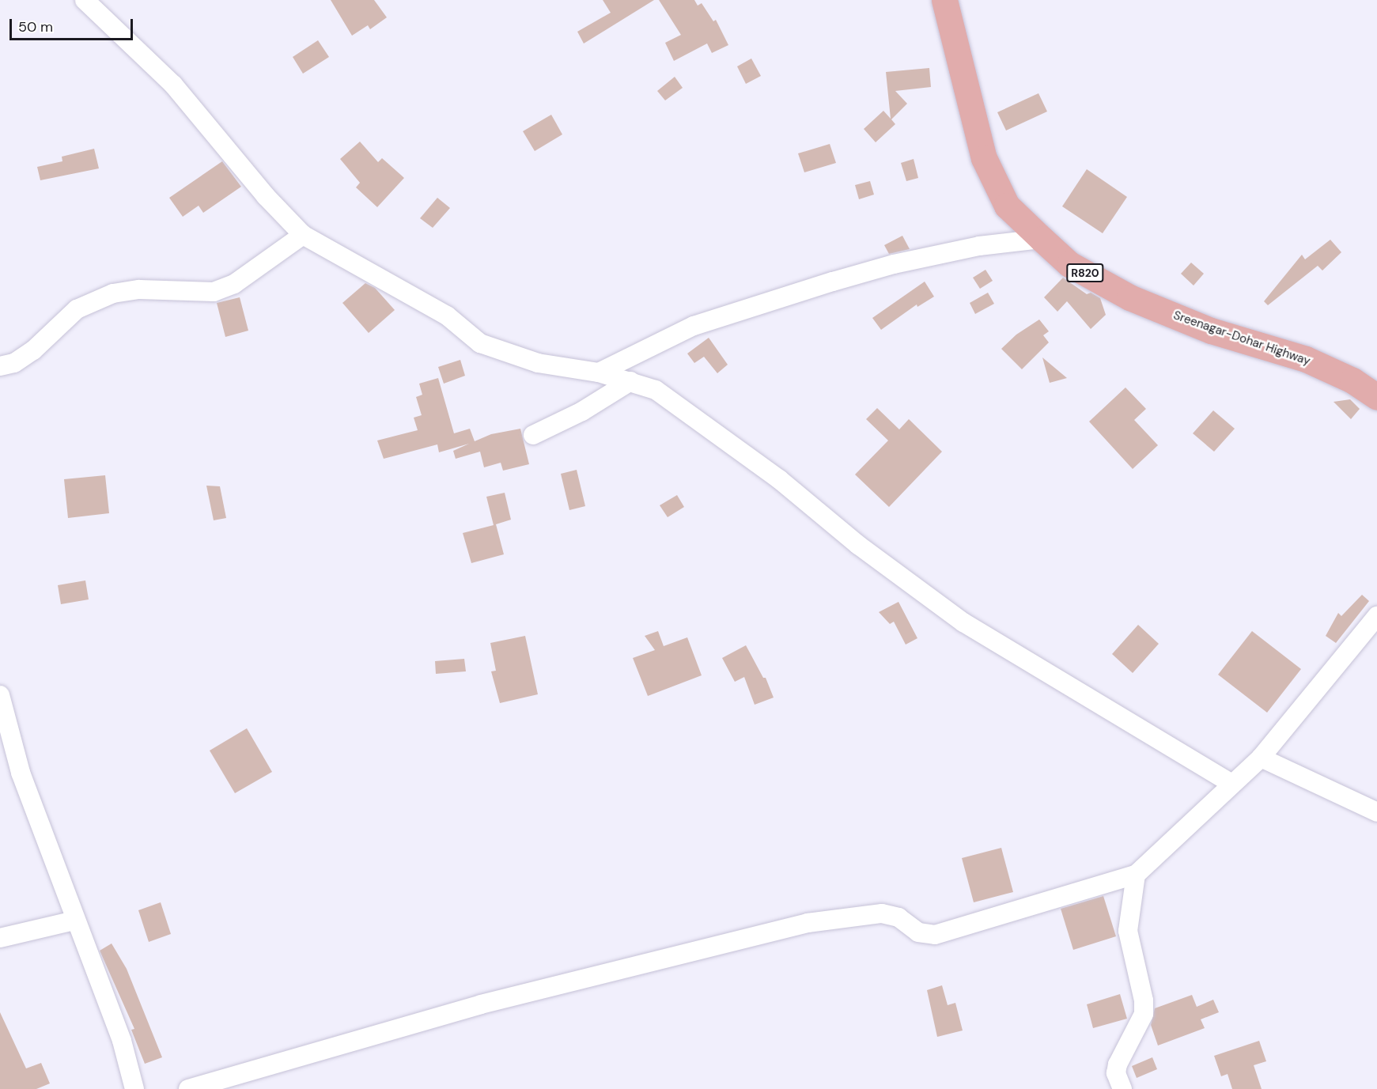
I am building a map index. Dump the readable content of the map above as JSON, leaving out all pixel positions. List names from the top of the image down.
{
  "streets": {
    "main road": ["R820", "Sreenagar-Dohar Highway"]
  },
  "scale_bar": "50 m"
}
